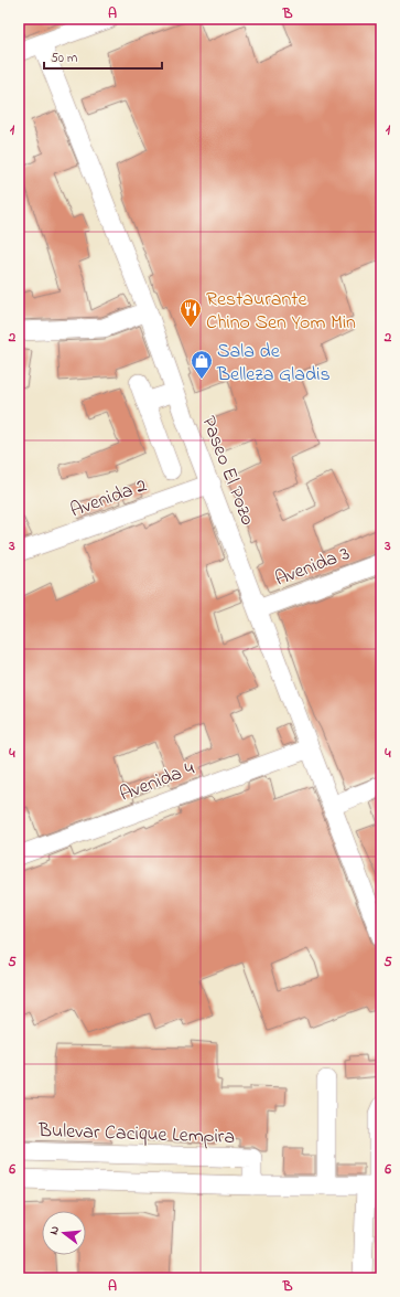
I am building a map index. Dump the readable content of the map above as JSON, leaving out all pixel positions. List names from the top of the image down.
{
  "streets": {
    "street": [
      "Paseo El Pozo",
      "Avenida 2",
      "Avenida 3",
      "Avenida 4",
      "Bulevar Cacique Lempira"
    ]
  },
  "crossings": [
    ["Paseo El Pozo", "Avenida 2"],
    ["Paseo El Pozo", "Avenida 3"],
    ["Paseo El Pozo", "Avenida 4"]
  ],
  "places": {
    "restaurant": ["Restaurante Chino Sen Yom Min"],
    "shop": ["Sala de Belleza Gladis"]
  },
  "scale_bar": "50 m",
  "north": "left",
  "grid": {
    "columns": ["A", "B"],
    "rows": [
      "1",
      "2",
      "3",
      "4",
      "5",
      "6"
    ]
  }
}
